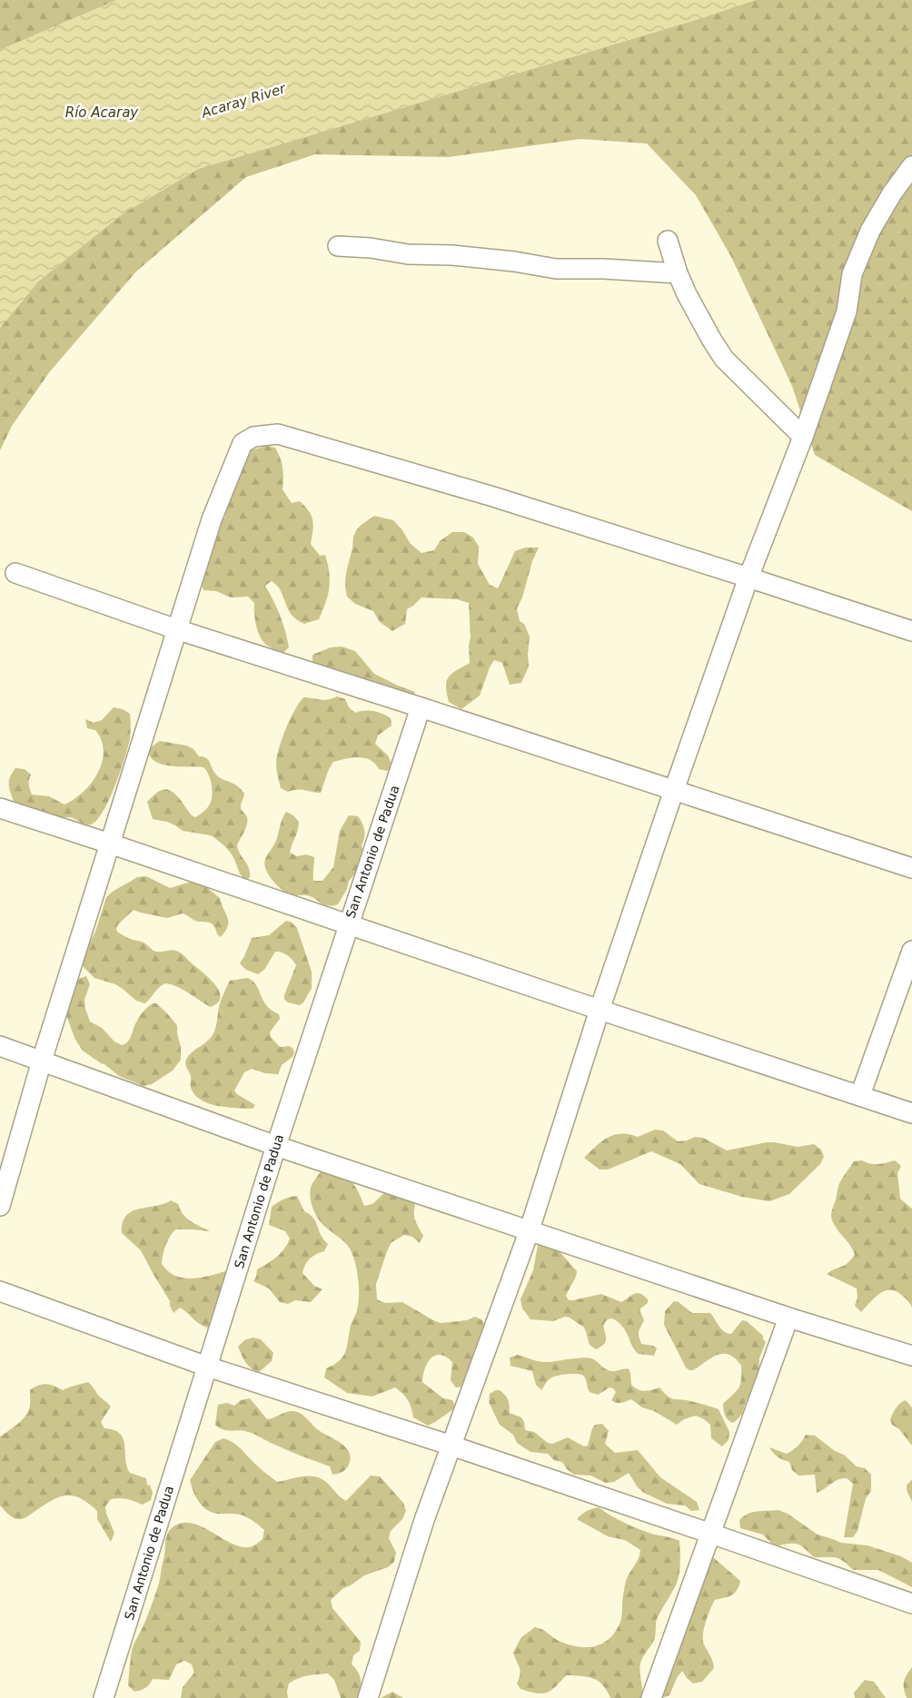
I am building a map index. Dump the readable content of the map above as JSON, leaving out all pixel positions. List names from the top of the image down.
{
  "streets": {
    "street": ["San Antonio de Padua"]
  },
  "water": ["Acaray River", "Río Acaray"]
}
